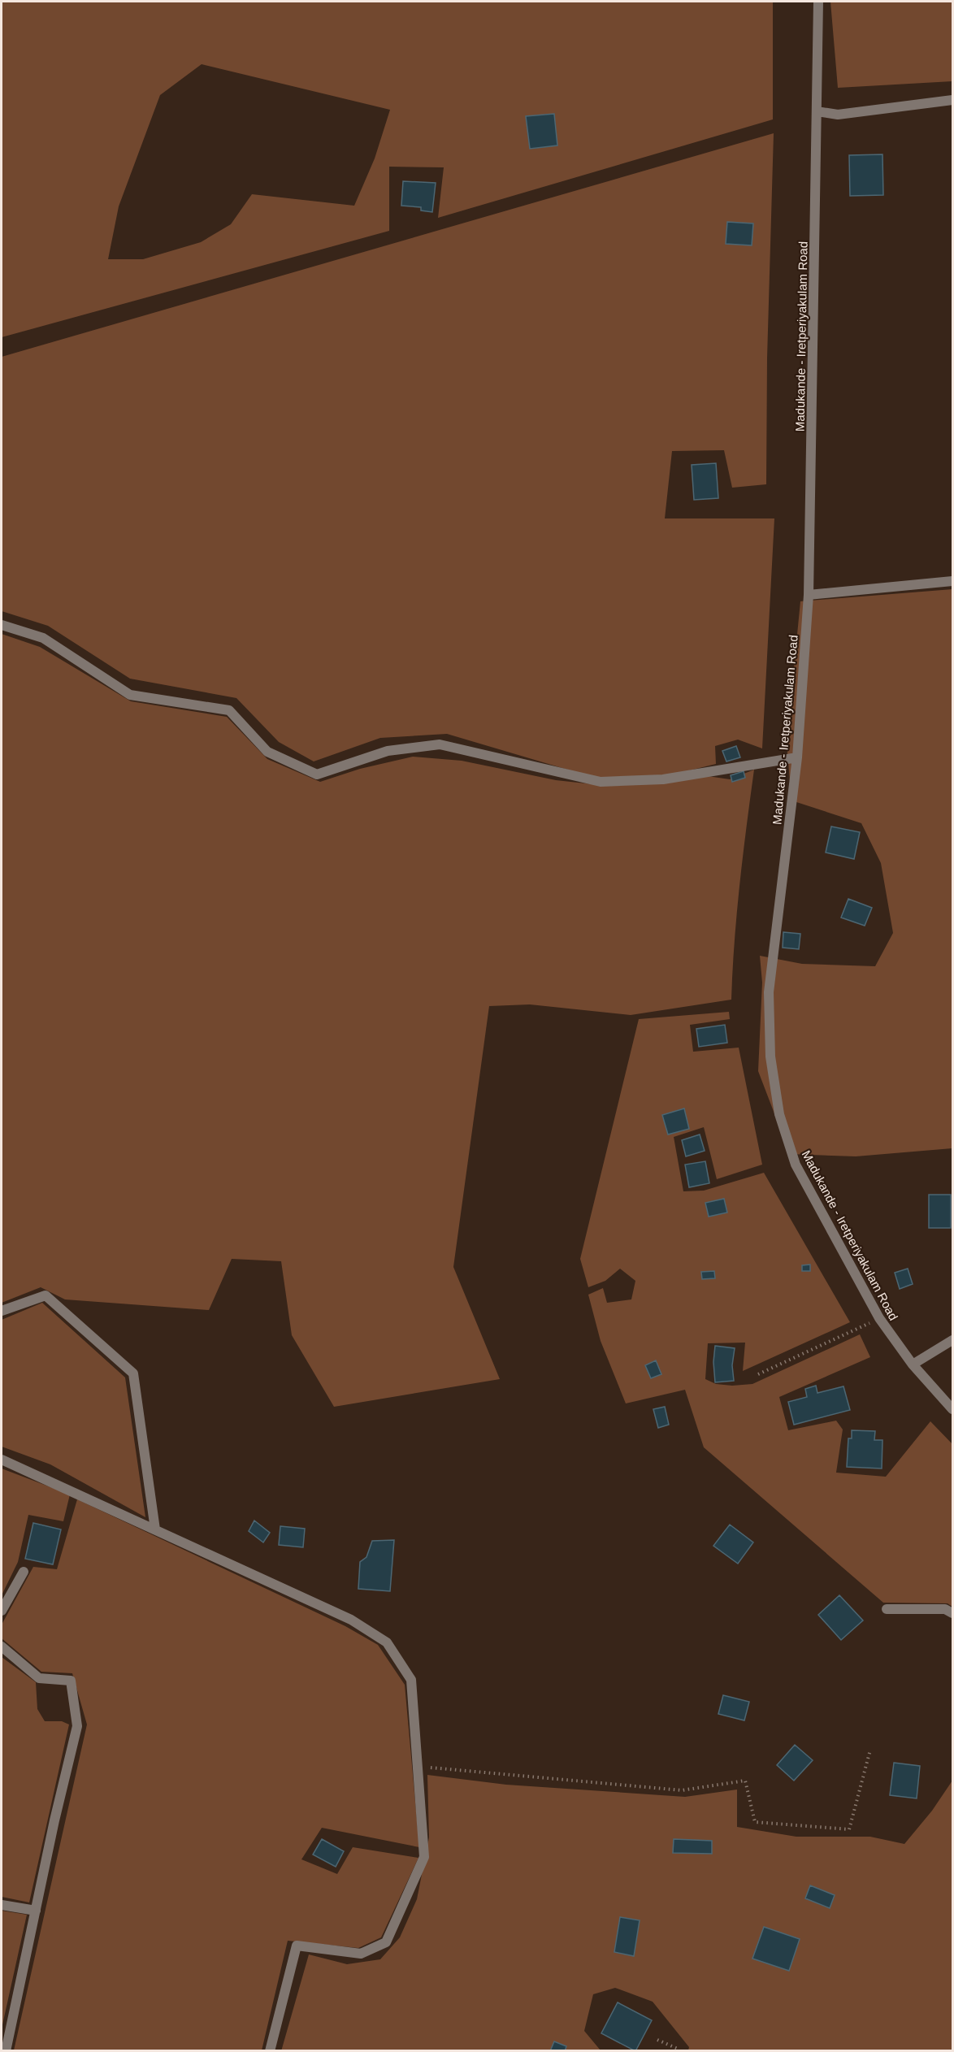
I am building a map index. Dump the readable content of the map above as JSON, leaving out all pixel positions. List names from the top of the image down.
{
  "streets": {
    "street": ["Madukande - Iretperiyakulam Road"]
  }
}
